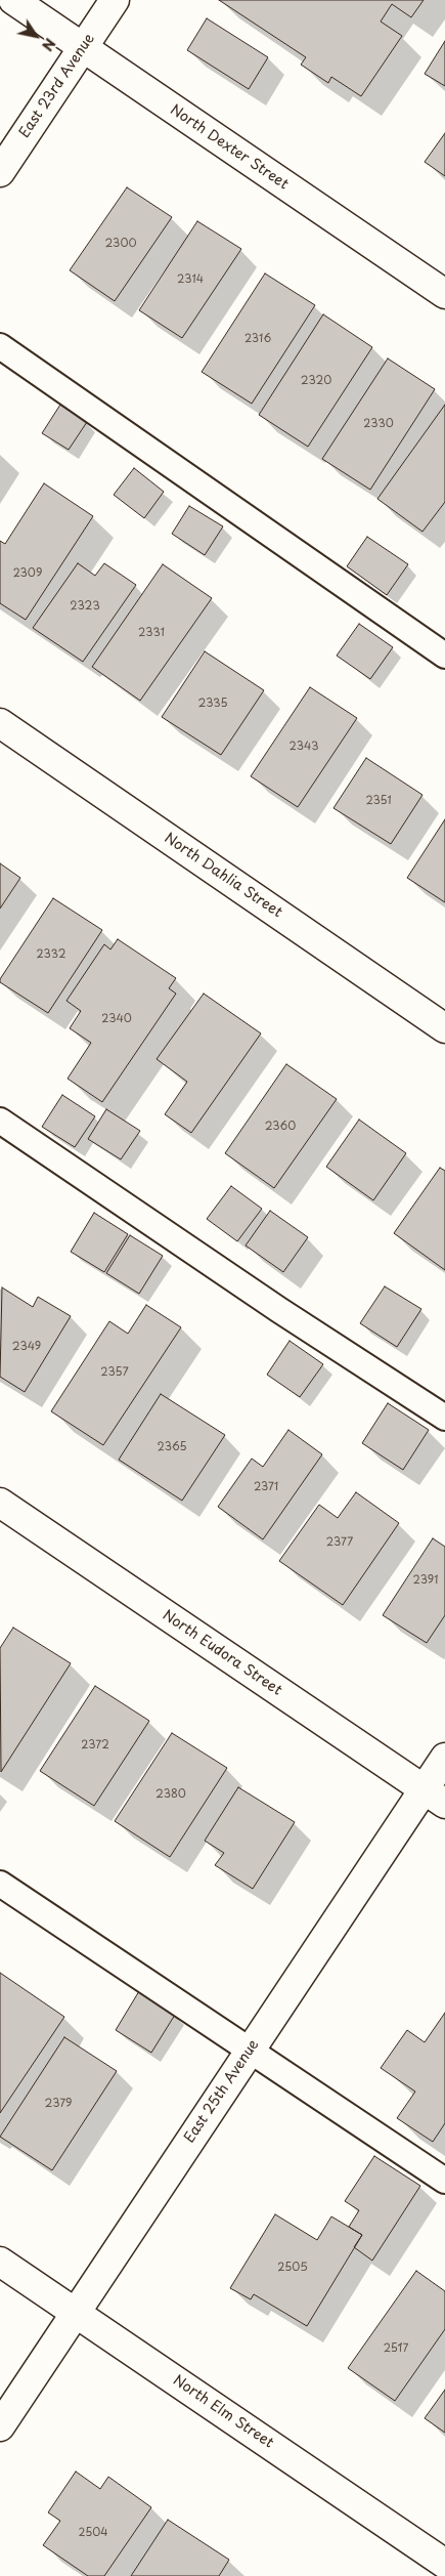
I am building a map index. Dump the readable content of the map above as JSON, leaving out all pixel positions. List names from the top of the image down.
{
  "streets": {
    "street": [
      "East 23rd Avenue",
      "North Dexter Street",
      "North Dahlia Street",
      "North Eudora Street",
      "East 25th Avenue",
      "North Elm Street"
    ]
  },
  "crossings": [
    ["East 23rd Avenue", "North Dexter Street"],
    ["North Eudora Street", "East 25th Avenue"],
    ["East 25th Avenue", "North Elm Street"]
  ],
  "house_numbers": [
    "2300",
    "2314",
    "2316",
    "2320",
    "2330",
    "2309",
    "2323",
    "2331",
    "2335",
    "2343",
    "2351",
    "2332",
    "2340",
    "2360",
    "2349",
    "2357",
    "2365",
    "2371",
    "2377",
    "2391",
    "2372",
    "2380",
    "2379",
    "2505",
    "2517",
    "2504"
  ],
  "north": "bottom right"
}
